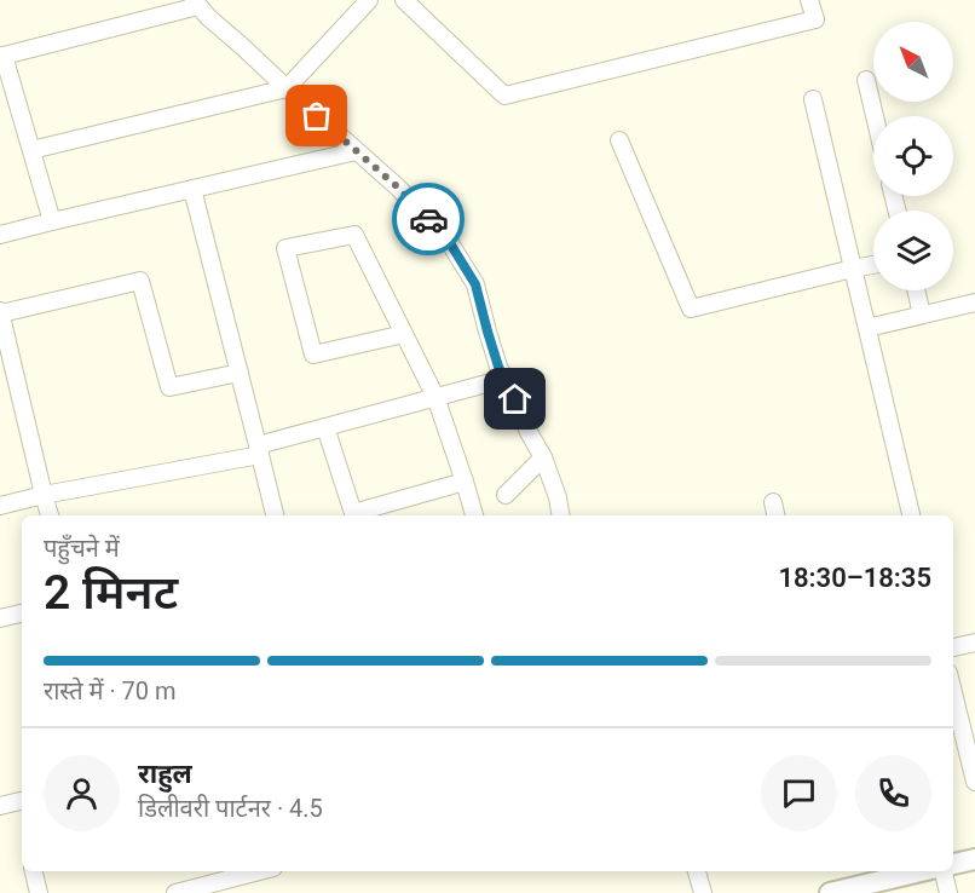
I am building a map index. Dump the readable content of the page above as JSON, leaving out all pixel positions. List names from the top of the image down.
{
  "north": "top left",
  "page": {
    "heading": ["2 मिनट", "पहुँचने में", "18:30–18:35"],
    "panel": ["राहुल", "डिलीवरी पार्टनर · 4.5"],
    "bar": "रास्ते में · 70 m"
  }
}
